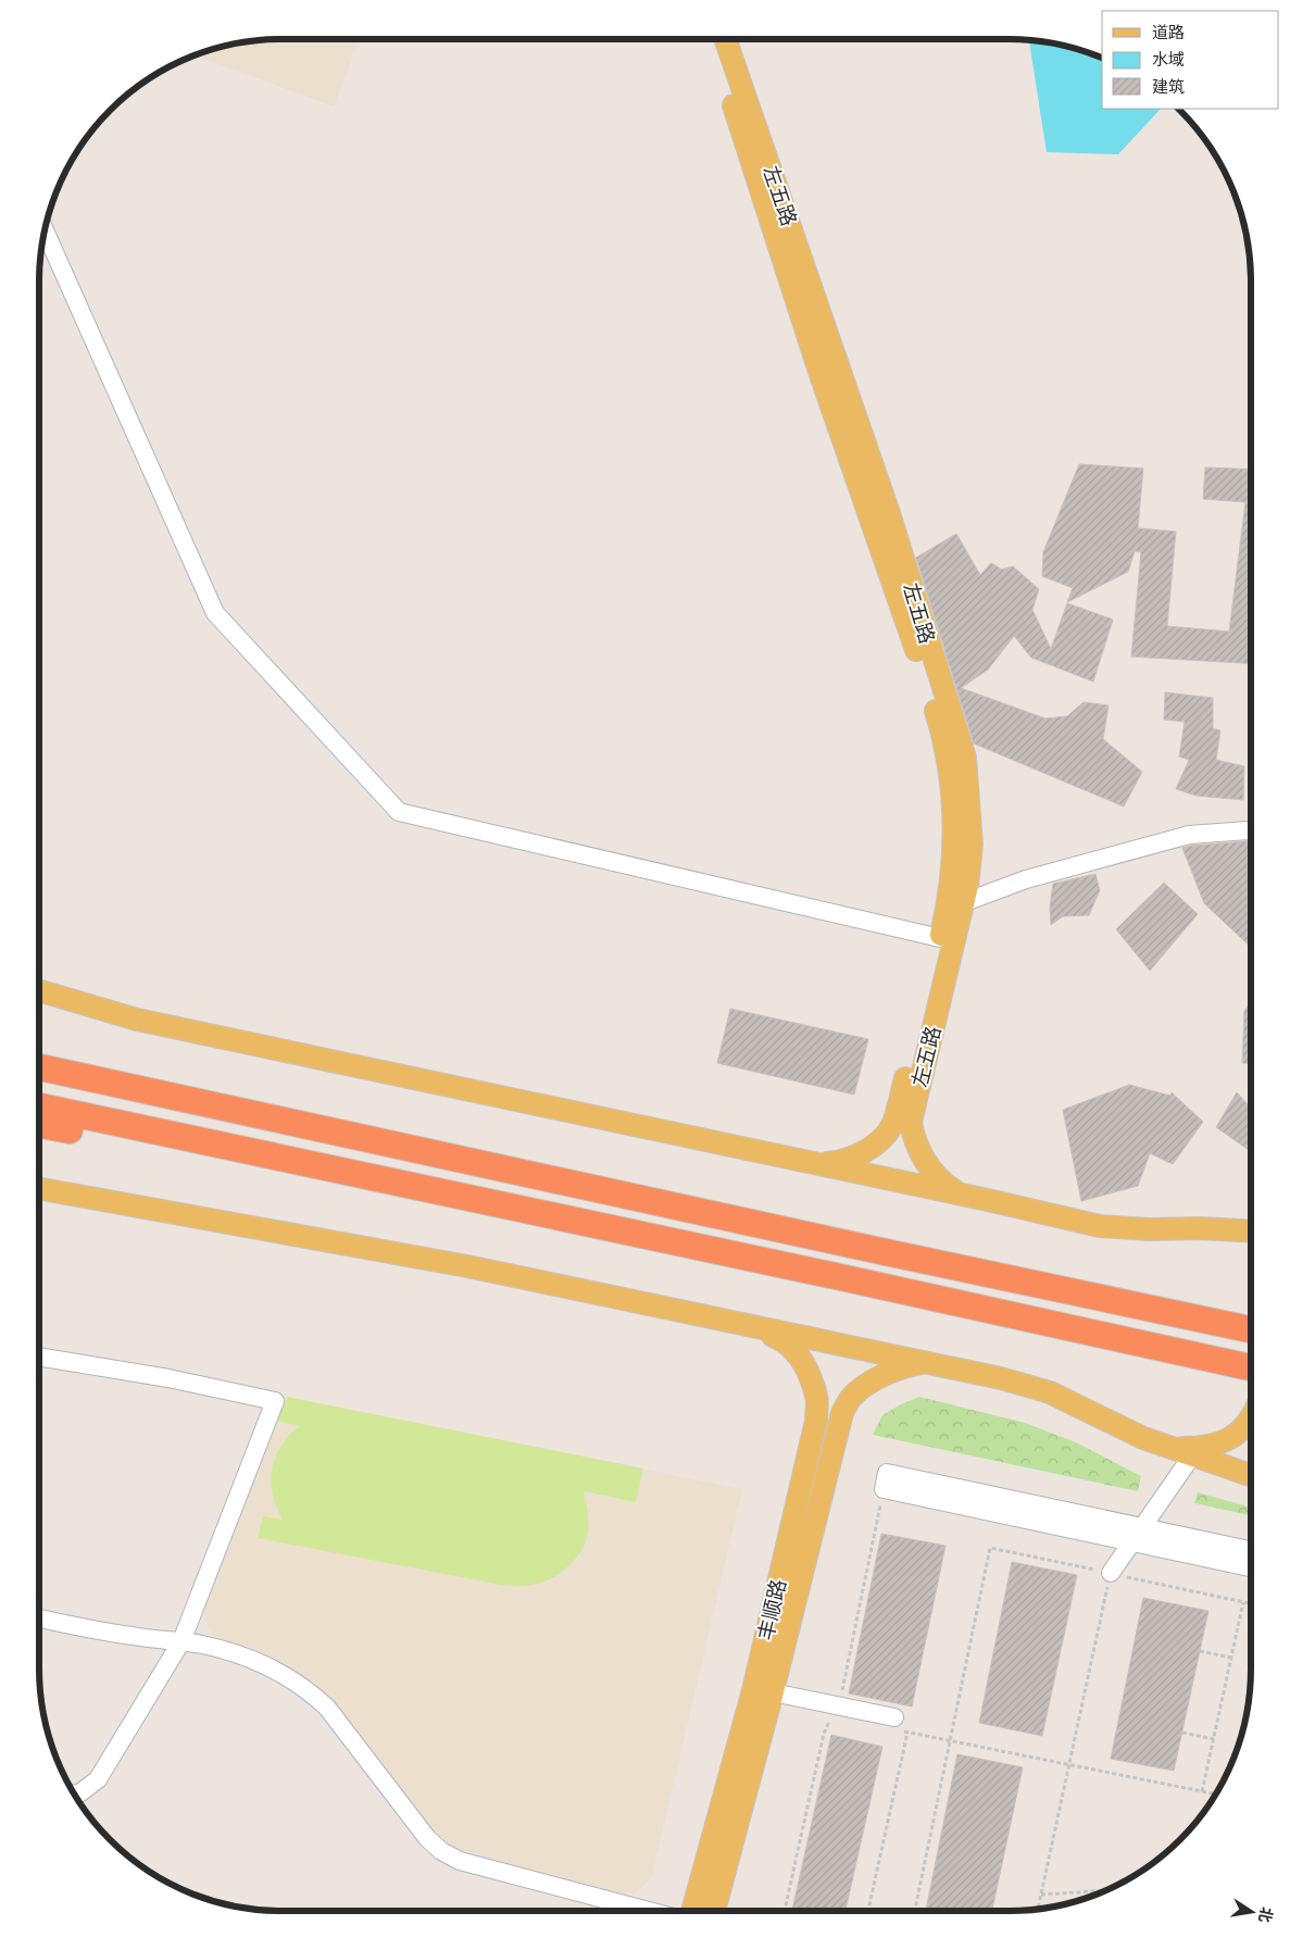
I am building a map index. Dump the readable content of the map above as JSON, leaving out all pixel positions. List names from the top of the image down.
{
  "streets": {
    "main road": ["左五路", "丰顺路"]
  },
  "legend": ["道路", "水域", "建筑"],
  "north": "right"
}
